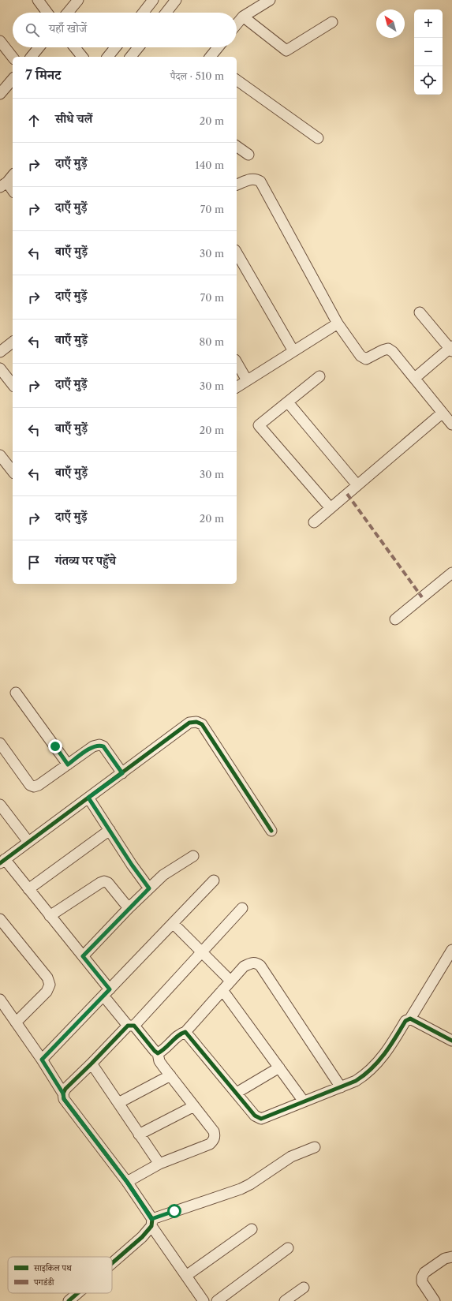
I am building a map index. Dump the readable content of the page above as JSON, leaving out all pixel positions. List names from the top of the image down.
{
  "legend": ["साइकिल पथ", "पगडंडी"],
  "north": "top left",
  "page": {
    "map_buttons": ["+", "−"],
    "search": "यहाँ खोजें",
    "heading": ["7 मिनट", "पैदल · 510 m"],
    "list": [
      ["सीधे चलें", "20 m"],
      ["दाएँ मुड़ें", "140 m"],
      ["दाएँ मुड़ें", "70 m"],
      ["बाएँ मुड़ें", "30 m"],
      ["दाएँ मुड़ें", "70 m"],
      ["बाएँ मुड़ें", "80 m"],
      ["दाएँ मुड़ें", "30 m"],
      ["बाएँ मुड़ें", "20 m"],
      ["बाएँ मुड़ें", "30 m"],
      ["दाएँ मुड़ें", "20 m"],
      "गंतव्य पर पहुँचे"
    ]
  }
}
